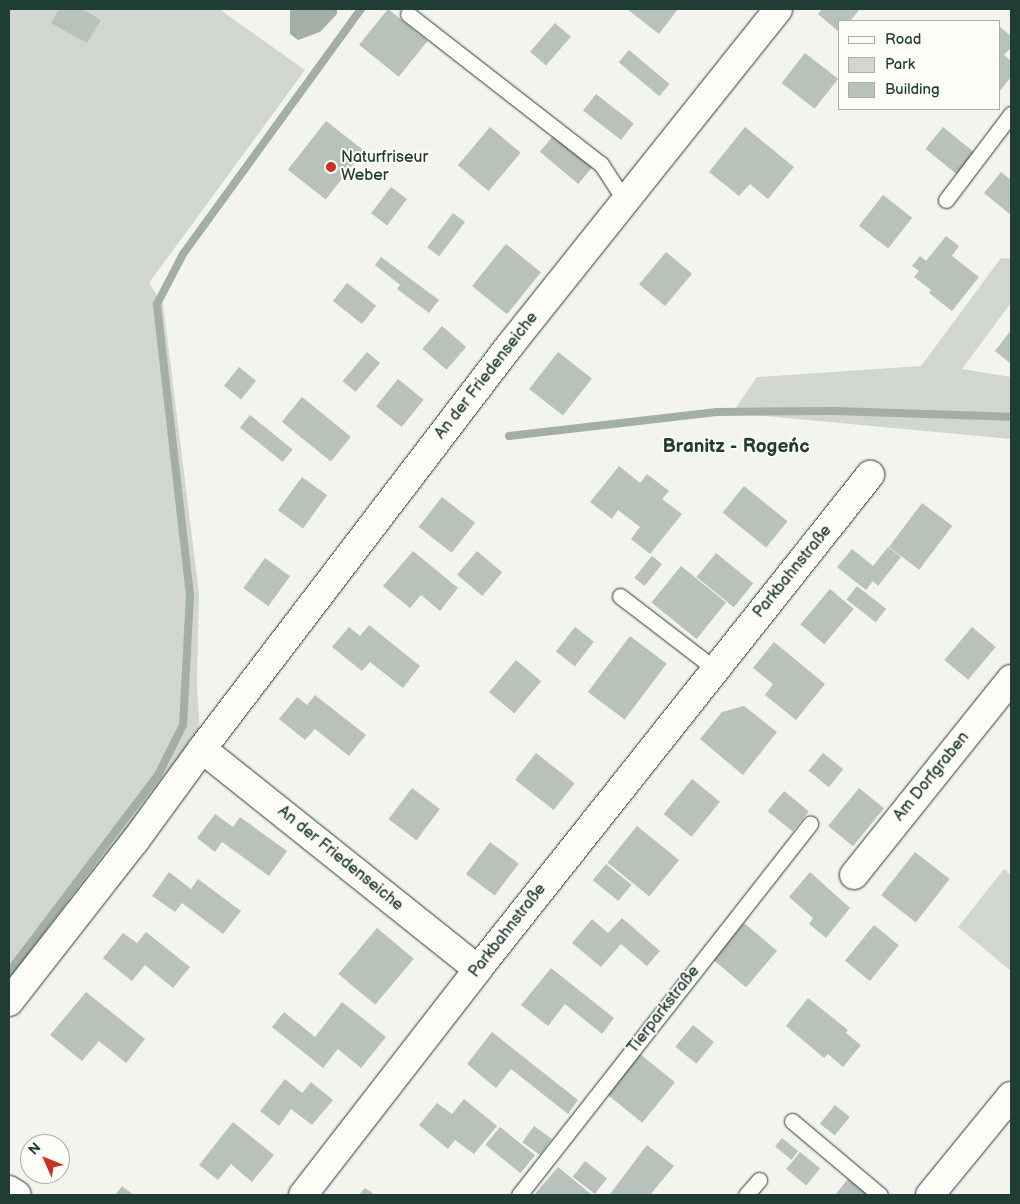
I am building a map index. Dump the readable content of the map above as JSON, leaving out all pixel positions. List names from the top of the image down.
{
  "streets": {
    "street": ["An der Friedenseiche", "Parkbahnstraße", "Am Dorfgraben"],
    "lane": ["Tierparkstraße"]
  },
  "crossings": [
    ["An der Friedenseiche", "Parkbahnstraße"]
  ],
  "districts": ["Branitz - Rogeńc"],
  "places": ["Naturfriseur Weber"],
  "legend": ["Road", "Park", "Building"],
  "north": "top left"
}
